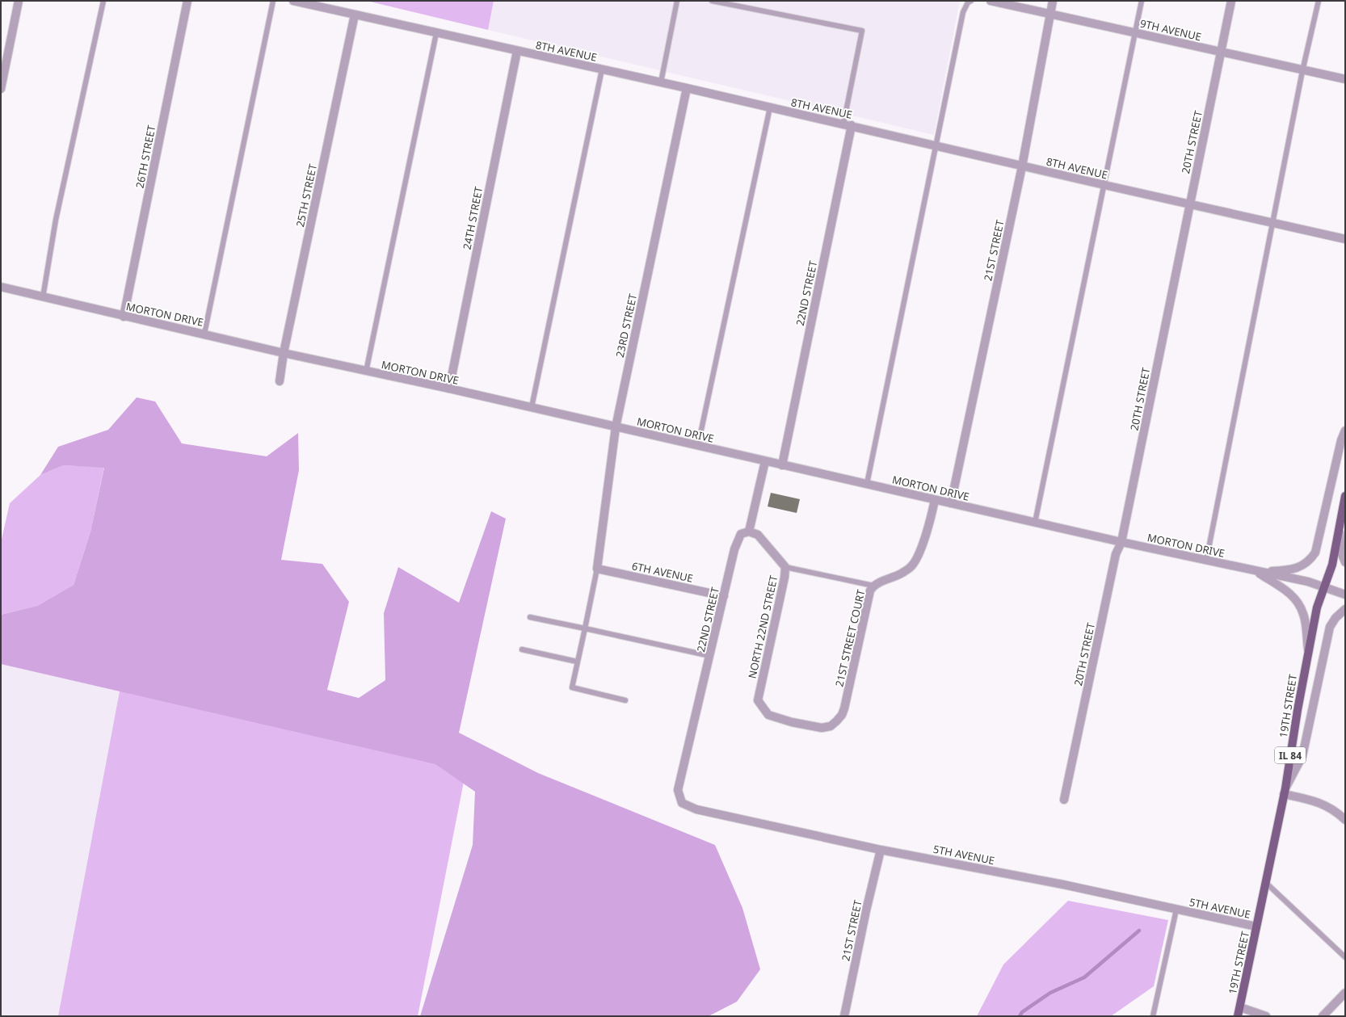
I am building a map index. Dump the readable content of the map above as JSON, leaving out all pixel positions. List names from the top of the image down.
{
  "streets": {
    "main road": ["19TH STREET", "IL 84"],
    "street": [
      "9TH AVENUE",
      "8TH AVENUE",
      "20TH STREET",
      "26TH STREET",
      "25TH STREET",
      "24TH STREET",
      "21ST STREET",
      "22ND STREET",
      "MORTON DRIVE",
      "23RD STREET",
      "6TH AVENUE",
      "NORTH 22ND STREET",
      "21ST STREET COURT",
      "5TH AVENUE"
    ]
  },
  "crossings": [
    ["9TH AVENUE", "20TH STREET"],
    ["9TH AVENUE", "21ST STREET"],
    ["8TH AVENUE", "20TH STREET"],
    ["8TH AVENUE", "25TH STREET"],
    ["8TH AVENUE", "24TH STREET"],
    ["8TH AVENUE", "21ST STREET"],
    ["8TH AVENUE", "22ND STREET"],
    ["8TH AVENUE", "23RD STREET"],
    ["20TH STREET", "MORTON DRIVE"],
    ["26TH STREET", "MORTON DRIVE"],
    ["25TH STREET", "MORTON DRIVE"],
    ["24TH STREET", "MORTON DRIVE"],
    ["21ST STREET", "MORTON DRIVE"],
    ["21ST STREET", "5TH AVENUE"],
    ["22ND STREET", "MORTON DRIVE"],
    ["22ND STREET", "6TH AVENUE"],
    ["22ND STREET", "NORTH 22ND STREET"],
    ["22ND STREET", "5TH AVENUE"],
    ["MORTON DRIVE", "23RD STREET"],
    ["MORTON DRIVE", "21ST STREET COURT"],
    ["MORTON DRIVE", "19TH STREET"],
    ["23RD STREET", "6TH AVENUE"],
    ["NORTH 22ND STREET", "21ST STREET COURT"],
    ["19TH STREET", "5TH AVENUE"]
  ]
}
